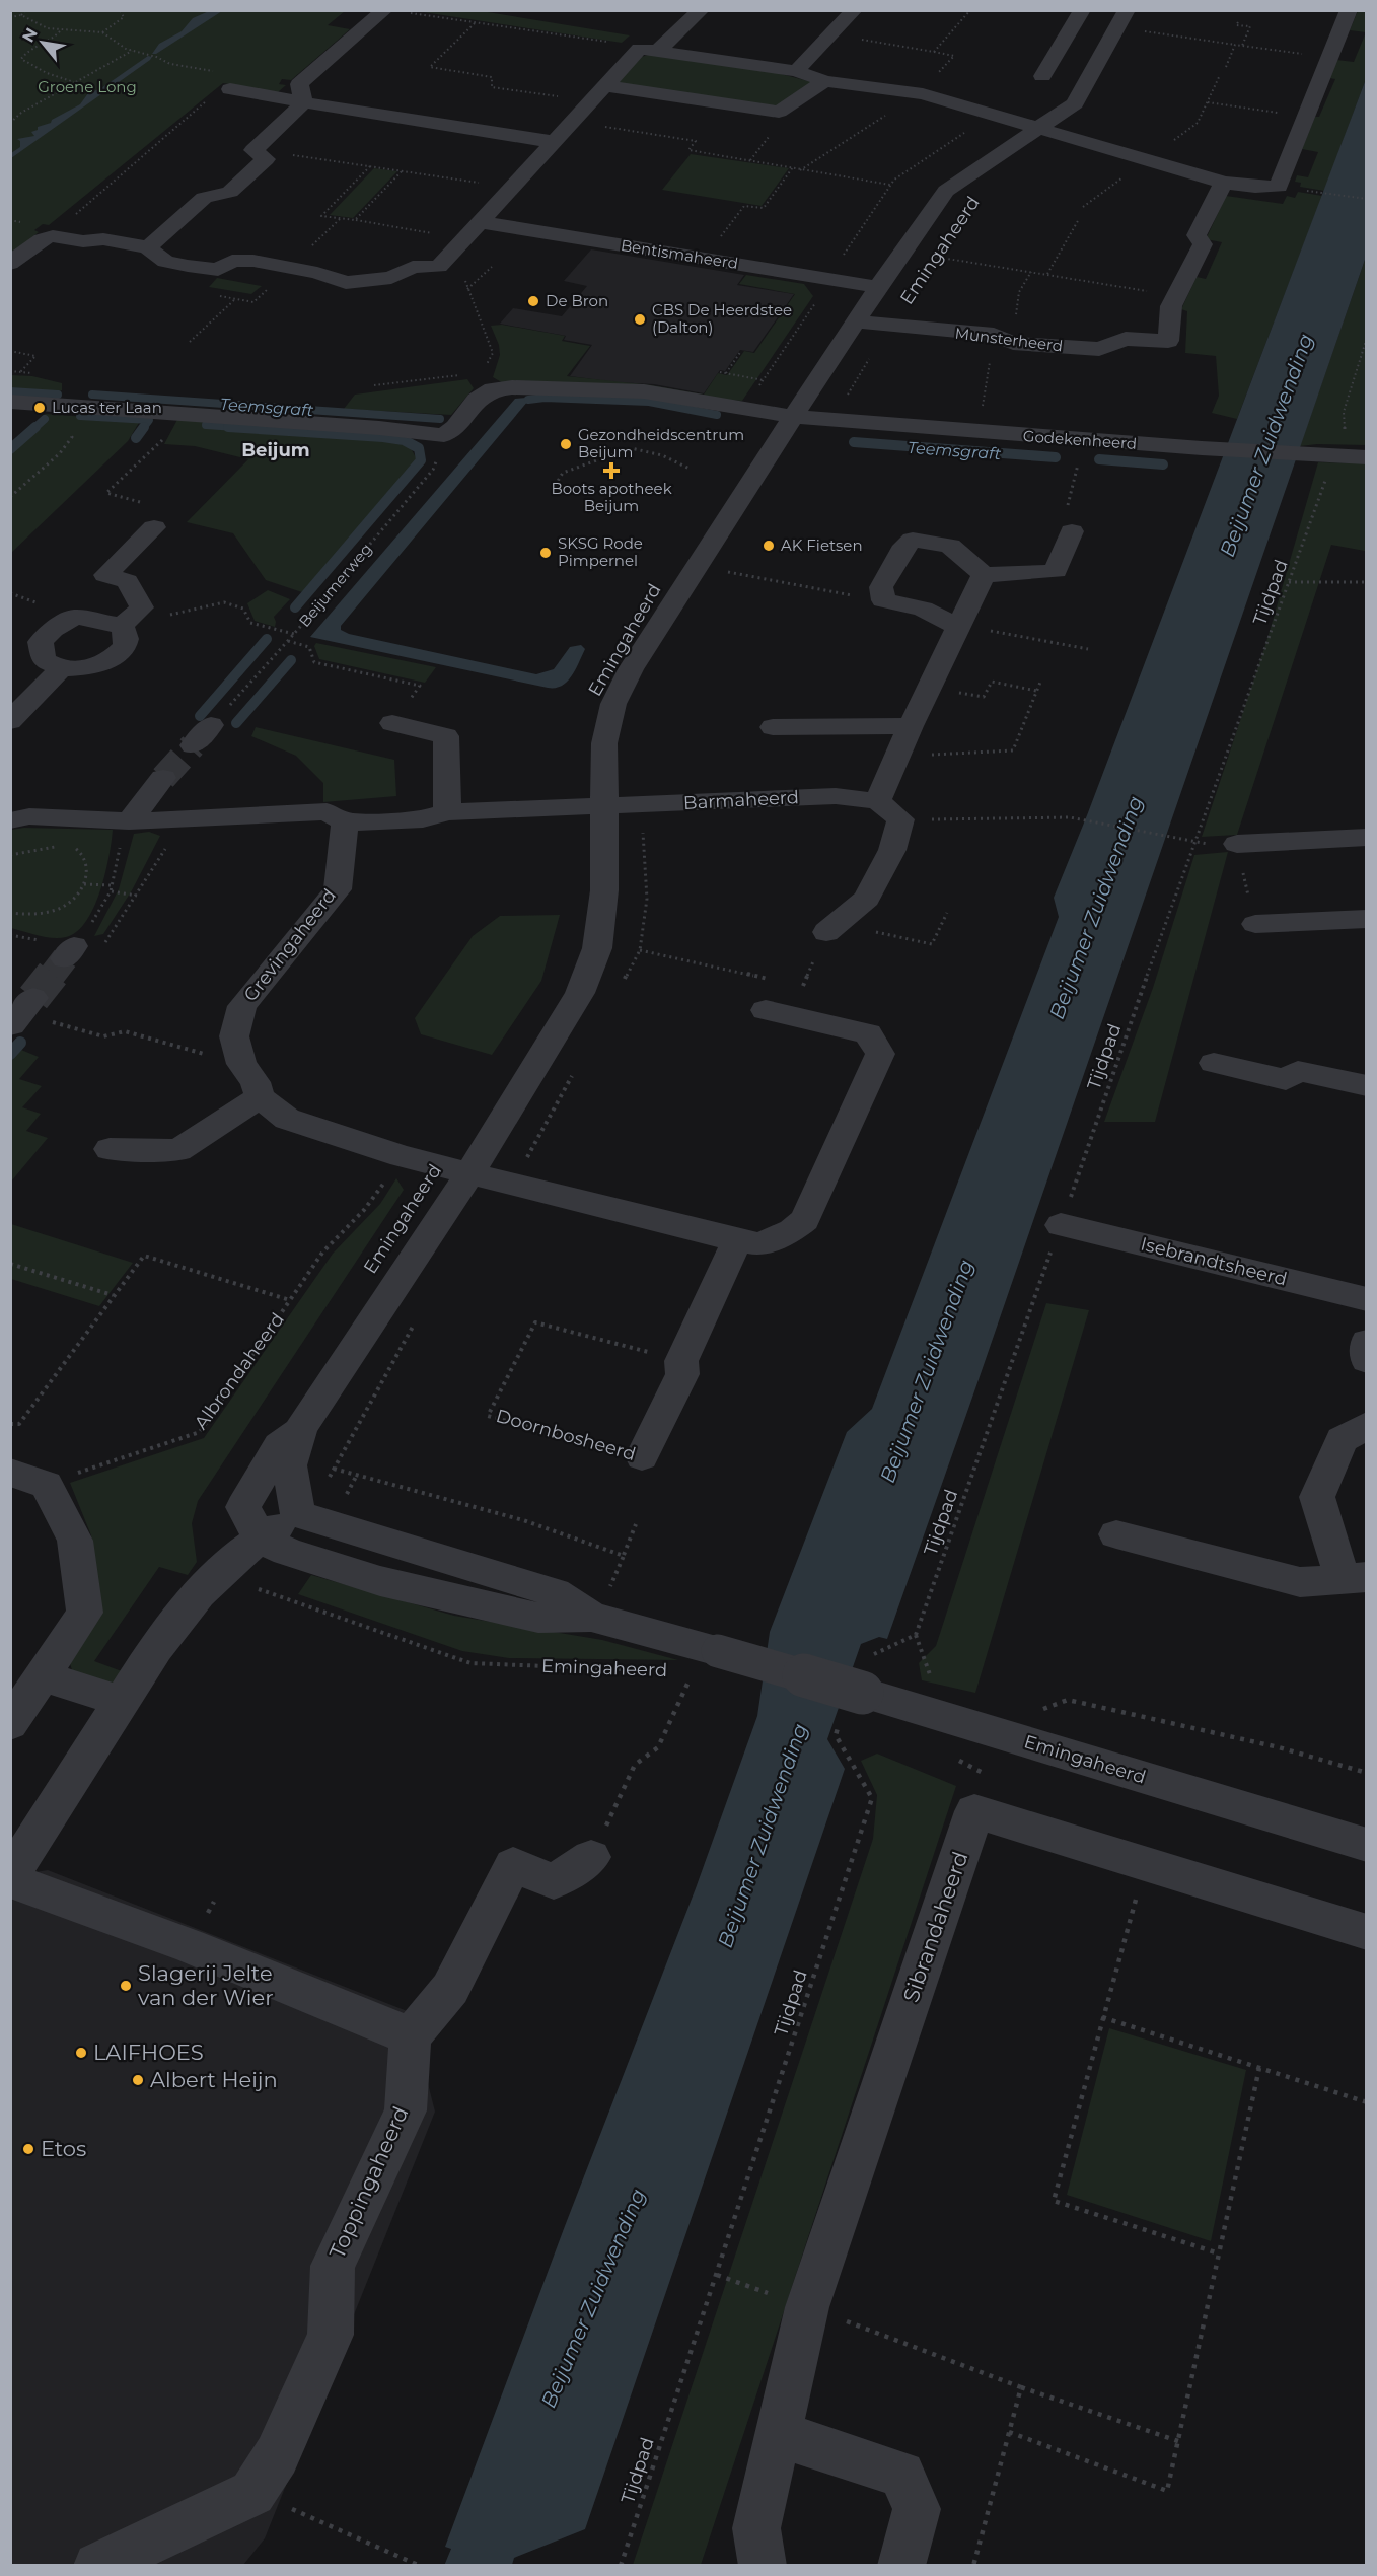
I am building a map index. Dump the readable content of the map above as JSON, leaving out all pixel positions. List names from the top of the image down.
{
  "streets": {
    "street": [
      "Emingaheerd",
      "Bentismaheerd",
      "Munsterheerd",
      "Godekenheerd",
      "Barmaheerd",
      "Grevingaheerd",
      "Isebrandtsheerd",
      "Doornbosheerd",
      "Sibrandaheerd",
      "Toppingaheerd"
    ],
    "path": ["Beijumerweg", "Tijdpad", "Albrondaheerd"]
  },
  "crossings": [
    ["Emingaheerd", "Bentismaheerd"],
    ["Emingaheerd", "Munsterheerd"],
    ["Emingaheerd", "Godekenheerd"],
    ["Emingaheerd", "Barmaheerd"],
    ["Emingaheerd", "Grevingaheerd"],
    ["Godekenheerd", "Tijdpad"],
    ["Tijdpad", "Isebrandtsheerd"]
  ],
  "districts": ["Beijum"],
  "water": ["Teemsgraft", "Beijumer Zuidwending"],
  "parks": ["Groene Long"],
  "places": {
    "other": [
      "De Bron",
      "CBS De Heerdstee (Dalton)",
      "Lucas ter Laan",
      "Gezondheidscentrum Beijum",
      "AK Fietsen",
      "SKSG Rode Pimpernel",
      "Slagerij Jelte van der Wier",
      "LAIFHOES",
      "Albert Heijn",
      "Etos"
    ],
    "health": ["Boots apotheek Beijum"]
  },
  "north": "top left"
}
